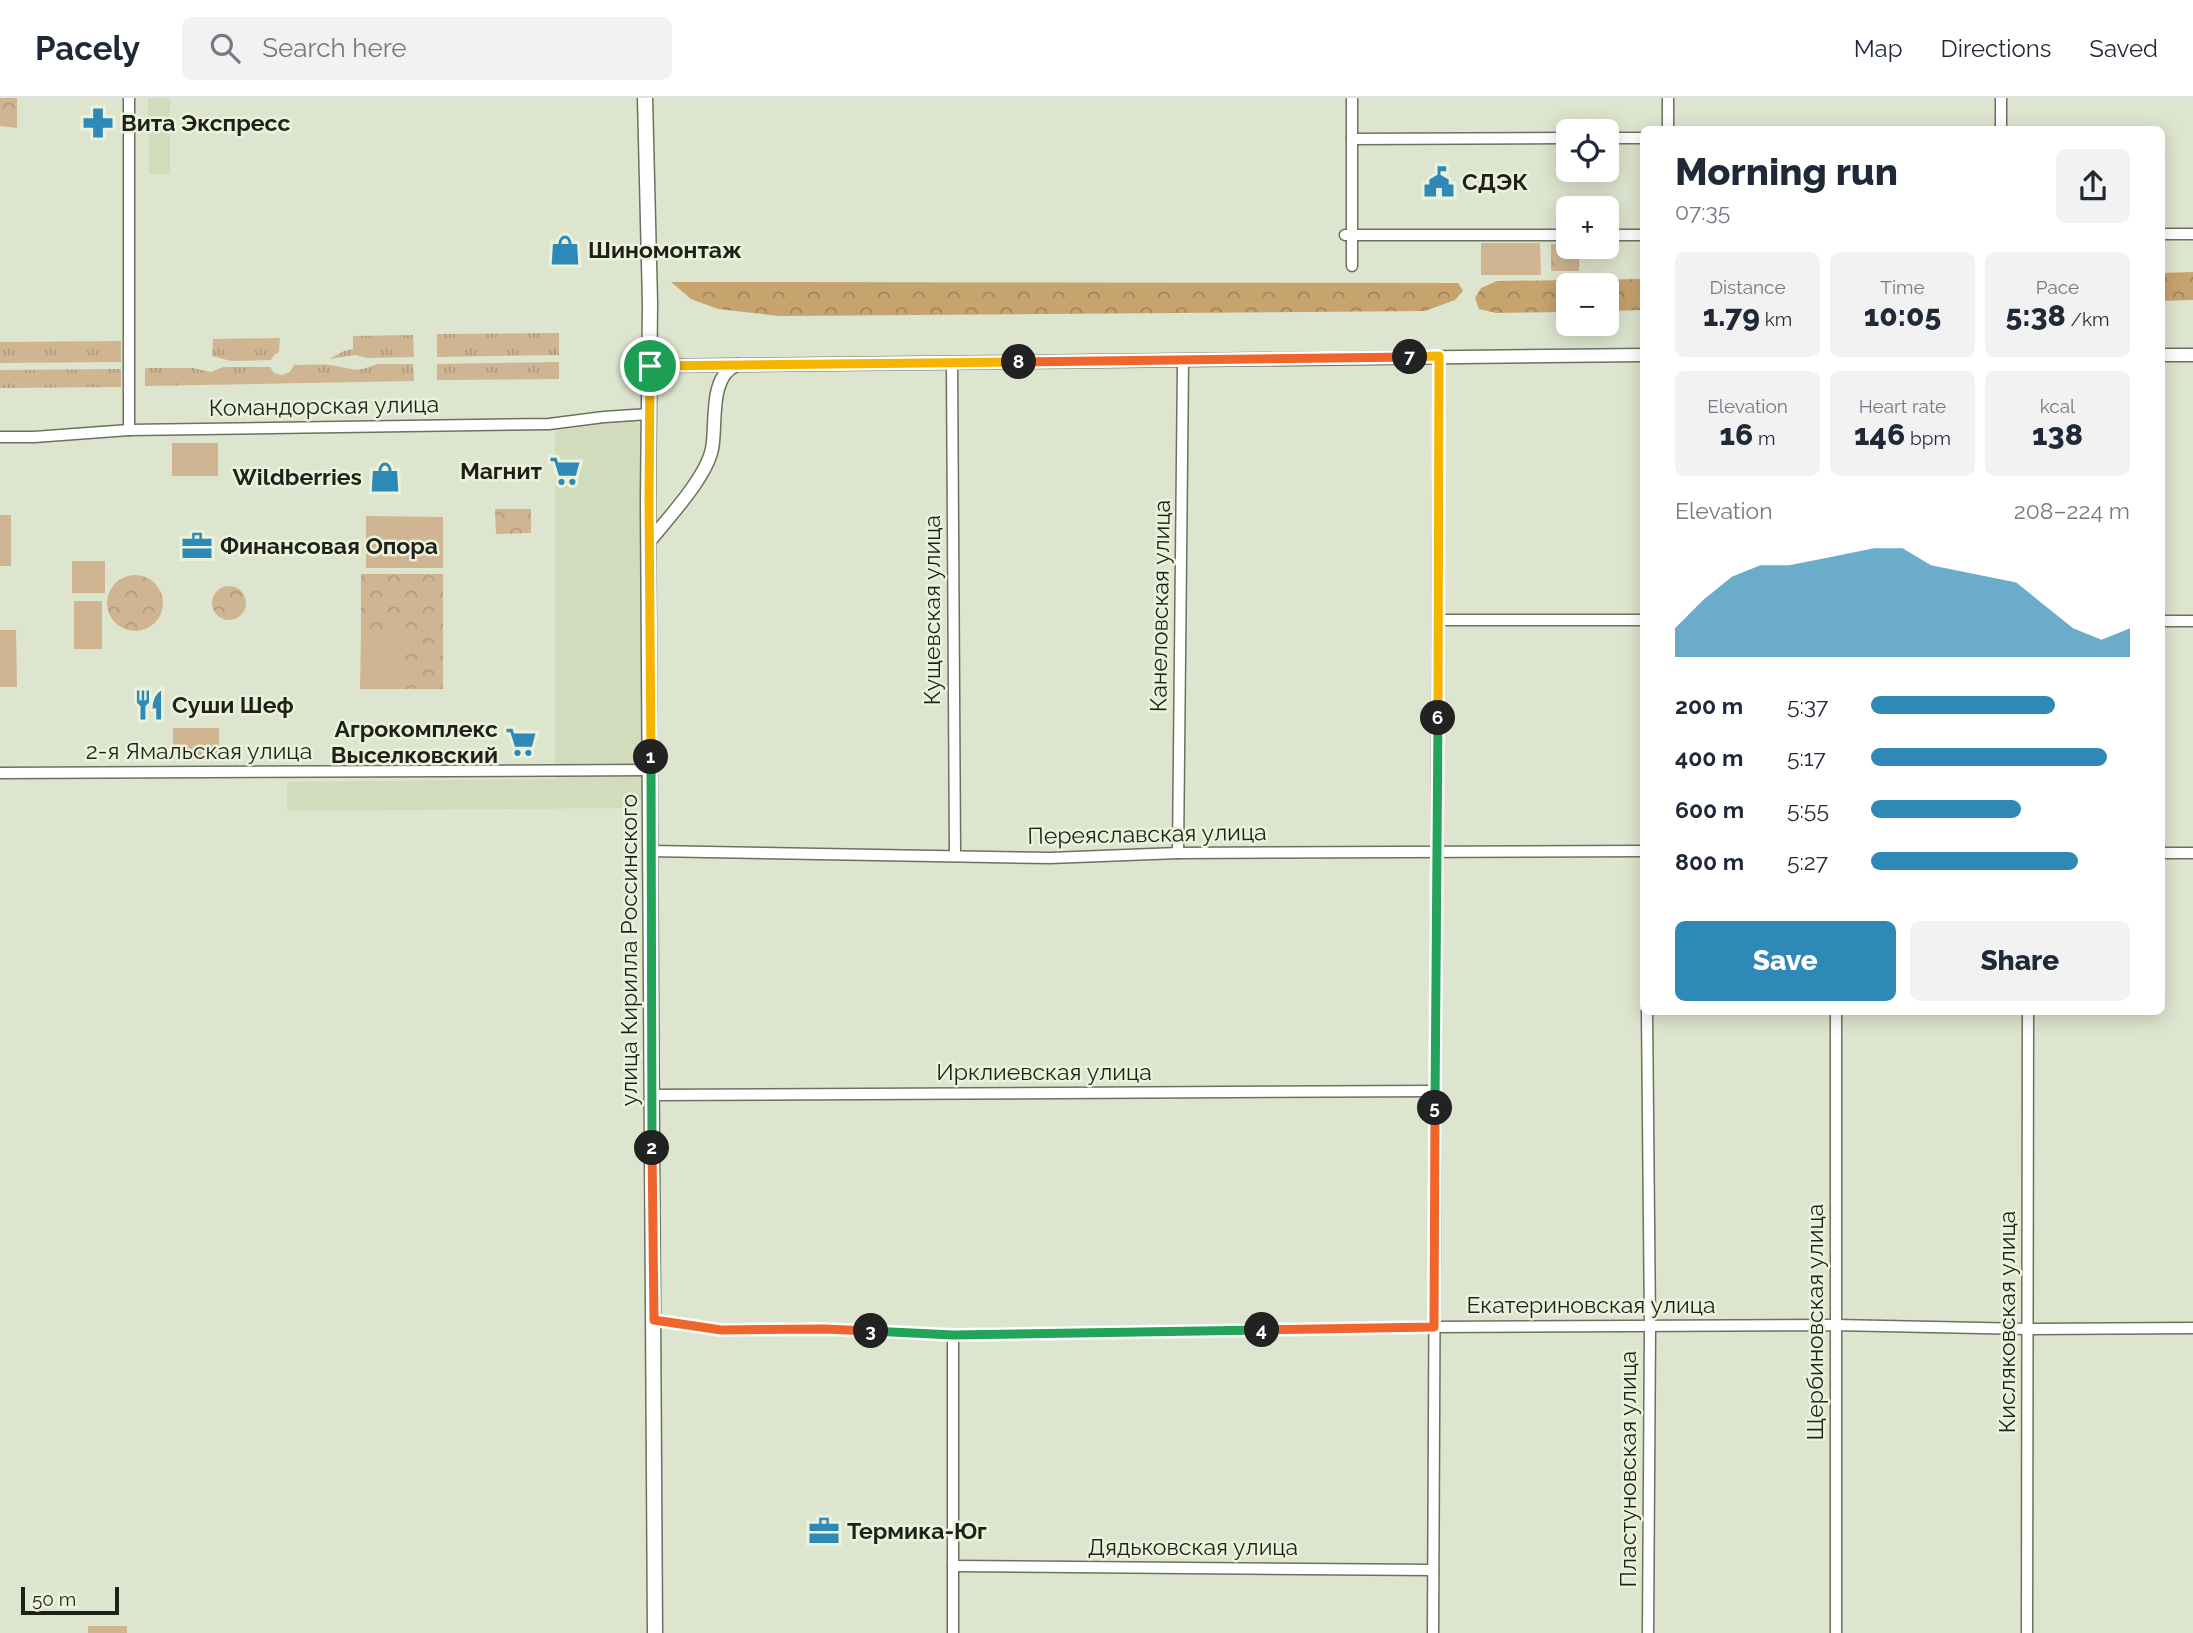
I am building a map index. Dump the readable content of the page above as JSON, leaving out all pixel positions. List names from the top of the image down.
{
  "streets": {
    "main road": ["улица Кирилла Россинского"],
    "street": [
      "Командорская улица",
      "Канеловская улица",
      "Кущевская улица",
      "2-я Ямальская улица",
      "Переяславская улица",
      "Ирклиевская улица",
      "Екатериновская улица",
      "Щербиновская улица",
      "Кисляковская улица",
      "Пластуновская улица",
      "Дядьковская улица"
    ]
  },
  "crossings": [
    ["Командорская улица", "улица Кирилла Россинского"],
    ["Канеловская улица", "Переяславская улица"],
    ["Кущевская улица", "Переяславская улица"],
    ["2-я Ямальская улица", "улица Кирилла Россинского"],
    ["Переяславская улица", "улица Кирилла Россинского"],
    ["улица Кирилла Россинского", "Ирклиевская улица"],
    ["улица Кирилла Россинского", "Екатериновская улица"],
    ["Екатериновская улица", "Щербиновская улица"],
    ["Екатериновская улица", "Кисляковская улица"],
    ["Екатериновская улица", "Пластуновская улица"]
  ],
  "places": {
    "pharmacy": ["Вита Экспресс"],
    "public building": ["СДЭК"],
    "shop": ["Шиномонтаж", "Wildberries"],
    "supermarket": ["Магнит", "Агрокомплекс Выселковский"],
    "office": ["Финансовая Опора", "Термика-Юг"],
    "restaurant": ["Суши Шеф"]
  },
  "scale_bar": "50 m",
  "page": {
    "header": "Pacely",
    "search": "Search here",
    "nav": ["Map", "Directions", "Saved"],
    "map_buttons": ["+", "−"],
    "heading": ["Morning run", "07:35"],
    "stats": [
      ["Distance", "1.79 km"],
      ["Time", "10:05"],
      ["Pace", "5:38 /km"],
      ["Elevation", "16 m"],
      ["Heart rate", "146 bpm"],
      ["kcal", "138"]
    ],
    "pins": [
      "7",
      "8",
      "6",
      "1",
      "5",
      "2",
      "4",
      "3"
    ],
    "chart": ["Elevation", "208–224 m"],
    "list": [
      {
        "name": "200 m",
        "note": "5:37"
      },
      {
        "name": "400 m",
        "note": "5:17"
      },
      {
        "name": "600 m",
        "note": "5:55"
      },
      {
        "name": "800 m",
        "note": "5:27"
      }
    ],
    "buttons": ["Save", "Share"],
    "scale": "50 m"
  }
}
